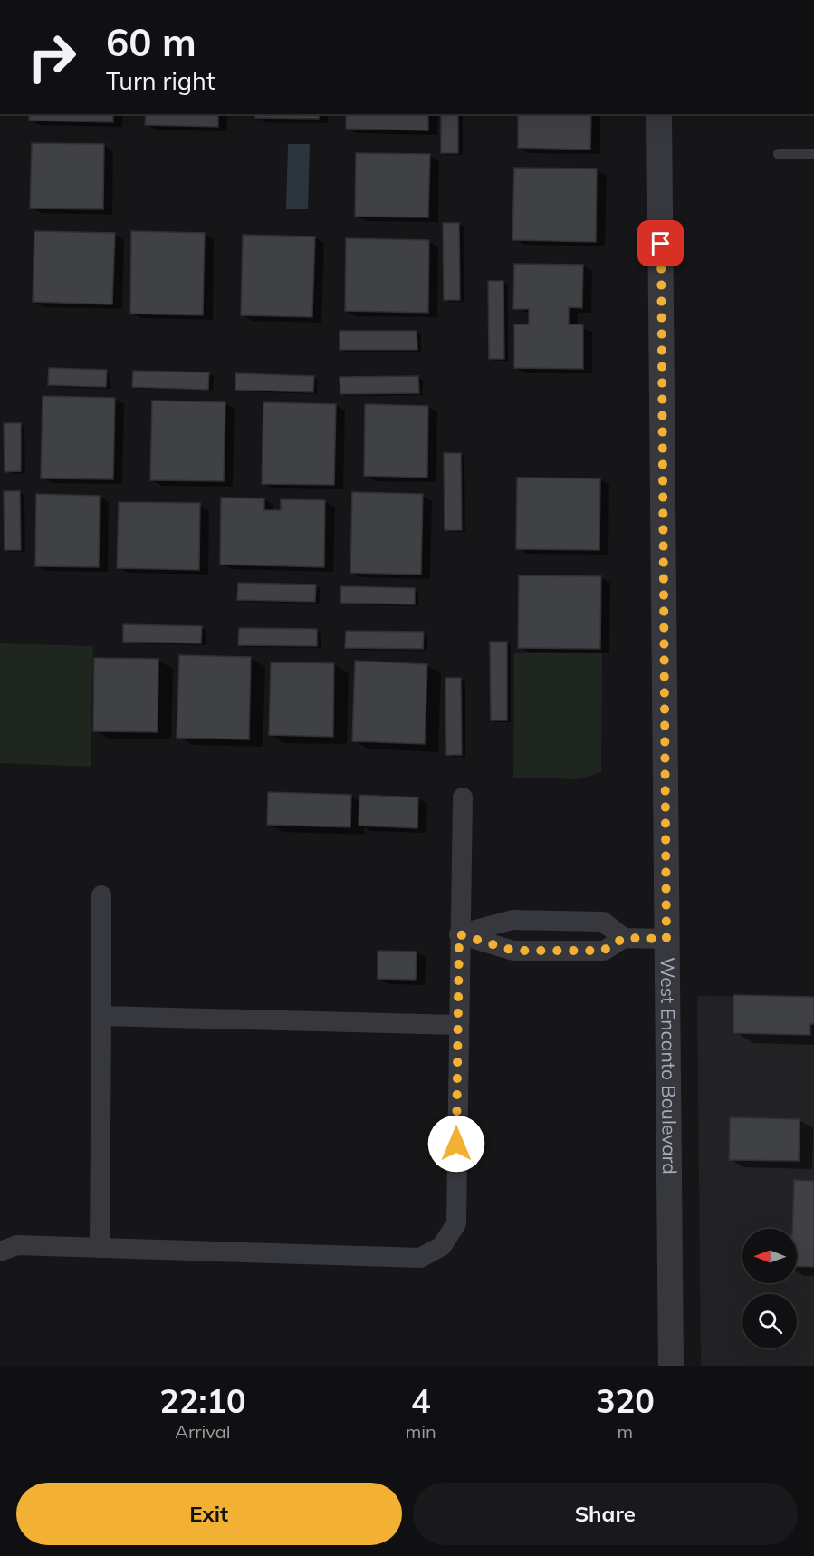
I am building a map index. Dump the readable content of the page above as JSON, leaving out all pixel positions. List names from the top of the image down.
{
  "streets": {
    "street": ["West Encanto Boulevard"]
  },
  "north": "left",
  "page": {
    "turn": ["60 m", "Turn right"],
    "eta": [
      "22:10",
      "Arrival",
      "4",
      "min",
      "320",
      "m"
    ],
    "buttons": ["Exit", "Share"]
  }
}
